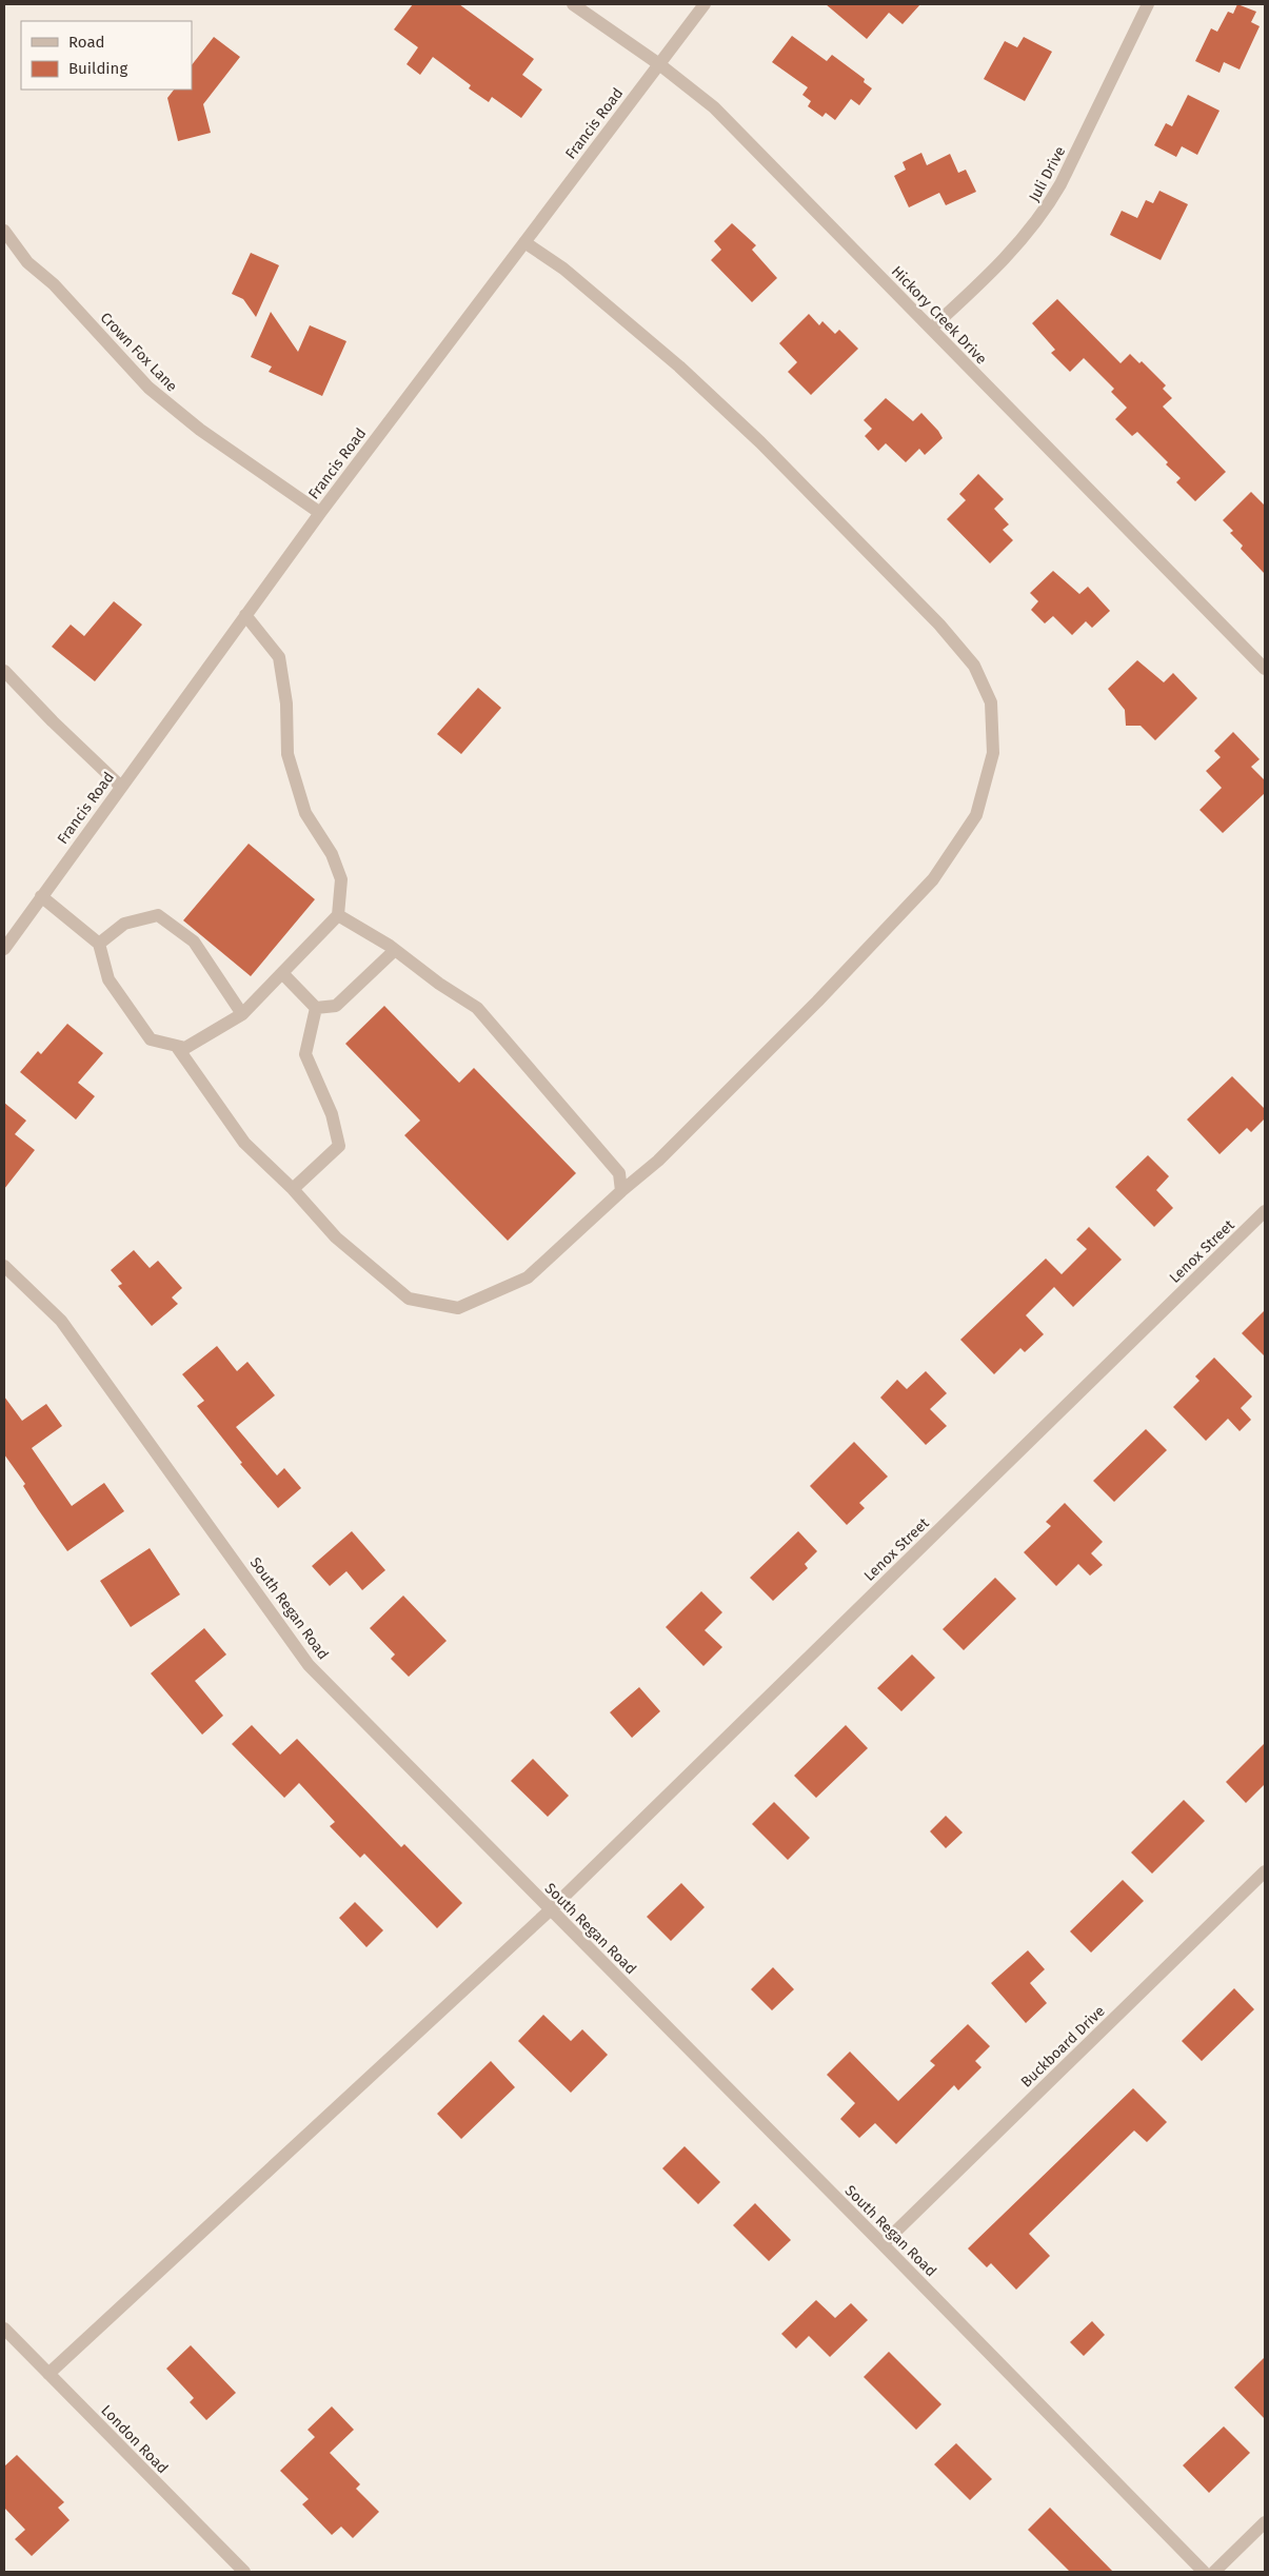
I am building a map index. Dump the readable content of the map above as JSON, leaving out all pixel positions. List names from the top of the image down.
{
  "streets": {
    "street": [
      "Francis Road",
      "Juli Drive",
      "Hickory Creek Drive",
      "Crown Fox Lane",
      "Lenox Street",
      "South Regan Road",
      "Buckboard Drive",
      "London Road"
    ]
  },
  "crossings": [
    ["Francis Road", "Hickory Creek Drive"],
    ["Francis Road", "Crown Fox Lane"],
    ["Juli Drive", "Hickory Creek Drive"],
    ["Lenox Street", "South Regan Road"],
    ["Lenox Street", "London Road"],
    ["South Regan Road", "Buckboard Drive"]
  ],
  "legend": ["Road", "Building"]
}
